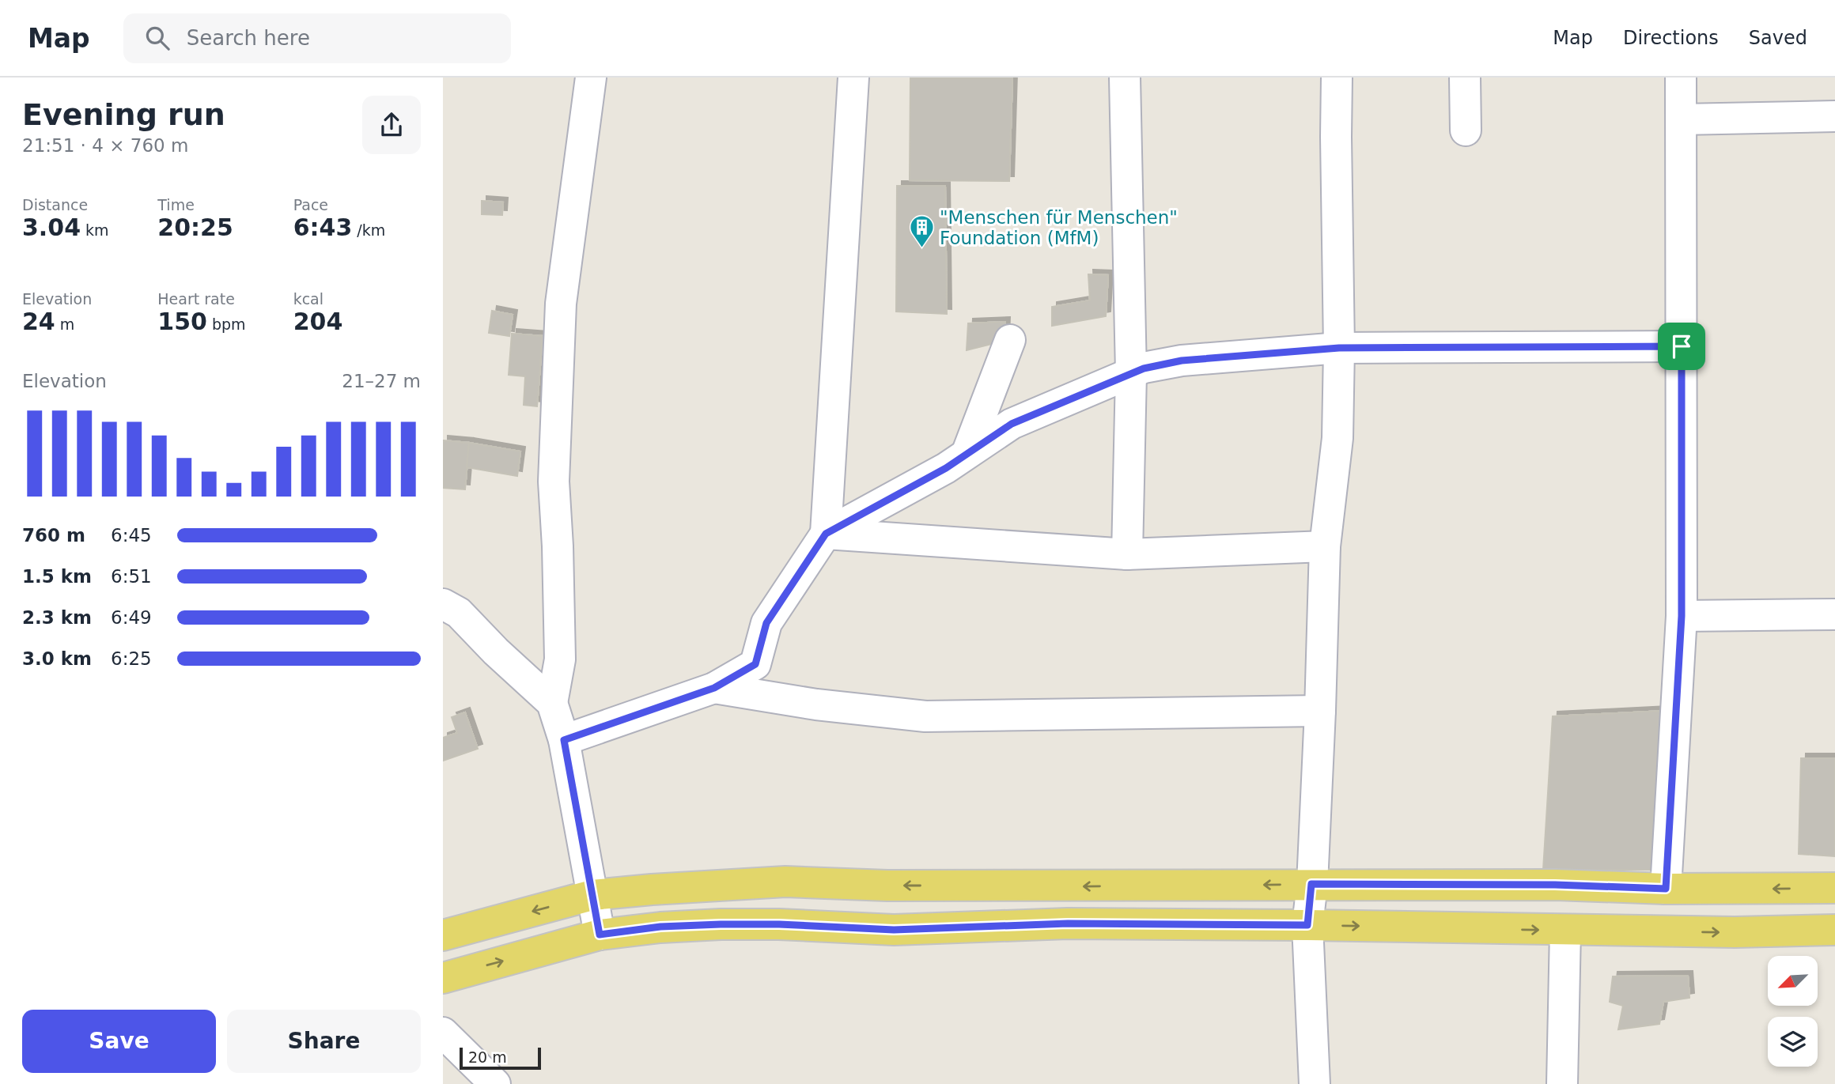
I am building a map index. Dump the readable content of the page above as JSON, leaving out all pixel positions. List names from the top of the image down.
{
  "places": {
    "building": ["\"Menschen für Menschen\" Foundation (MfM)"]
  },
  "scale_bar": "20 m",
  "north": "bottom left",
  "page": {
    "header": "Map",
    "search": "Search here",
    "nav": ["Map", "Directions", "Saved"],
    "heading": ["Evening run", "21:51 · 4 × 760 m"],
    "stats": [
      ["Distance", "3.04 km"],
      ["Time", "20:25"],
      ["Pace", "6:43 /km"],
      ["Elevation", "24 m"],
      ["Heart rate", "150 bpm"],
      ["kcal", "204"]
    ],
    "chart": ["Elevation", "21–27 m"],
    "list": [
      {
        "name": "760 m",
        "note": "6:45"
      },
      {
        "name": "1.5 km",
        "note": "6:51"
      },
      {
        "name": "2.3 km",
        "note": "6:49"
      },
      {
        "name": "3.0 km",
        "note": "6:25"
      }
    ],
    "buttons": ["Save", "Share"],
    "scale": "20 m"
  }
}
